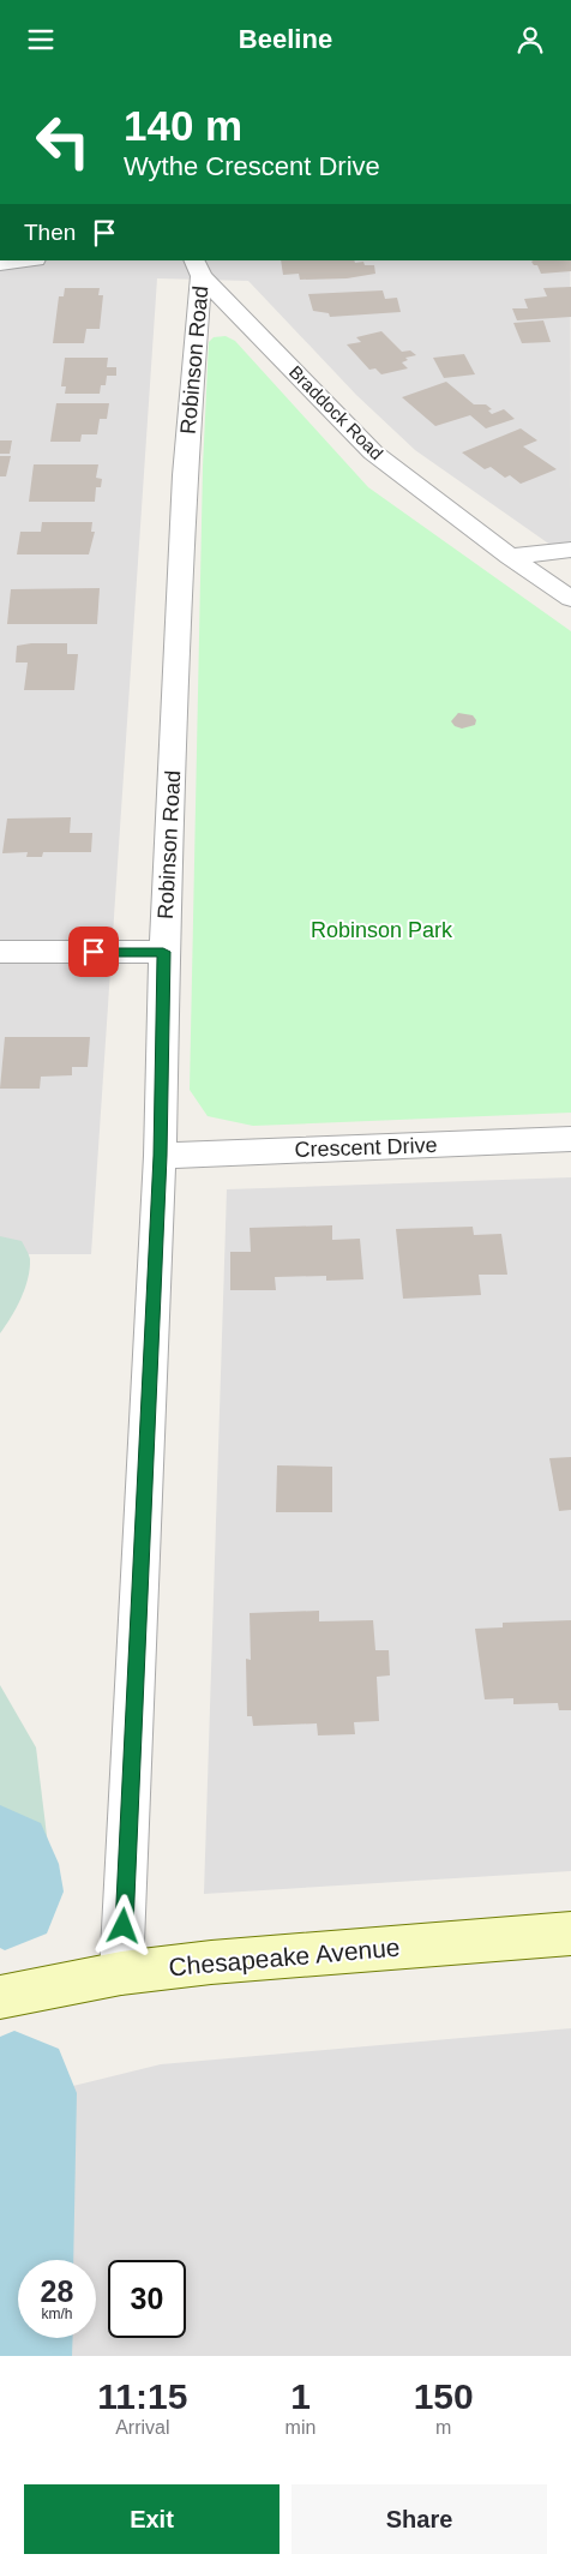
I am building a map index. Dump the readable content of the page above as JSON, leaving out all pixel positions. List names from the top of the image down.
{
  "streets": {
    "main road": ["Chesapeake Avenue"],
    "street": ["Robinson Road", "Braddock Road", "Crescent Drive"]
  },
  "crossings": [
    ["Robinson Road", "Braddock Road"],
    ["Robinson Road", "Crescent Drive"],
    ["Robinson Road", "Chesapeake Avenue"]
  ],
  "parks": ["Robinson Park"],
  "page": {
    "header": "Beeline",
    "turn": ["140 m", "Wythe Crescent Drive"],
    "then": "Then",
    "speed": "28 km/h",
    "limit": "30",
    "eta": [
      "11:15",
      "Arrival",
      "1",
      "min",
      "150",
      "m"
    ],
    "buttons": ["Exit", "Share"]
  }
}
